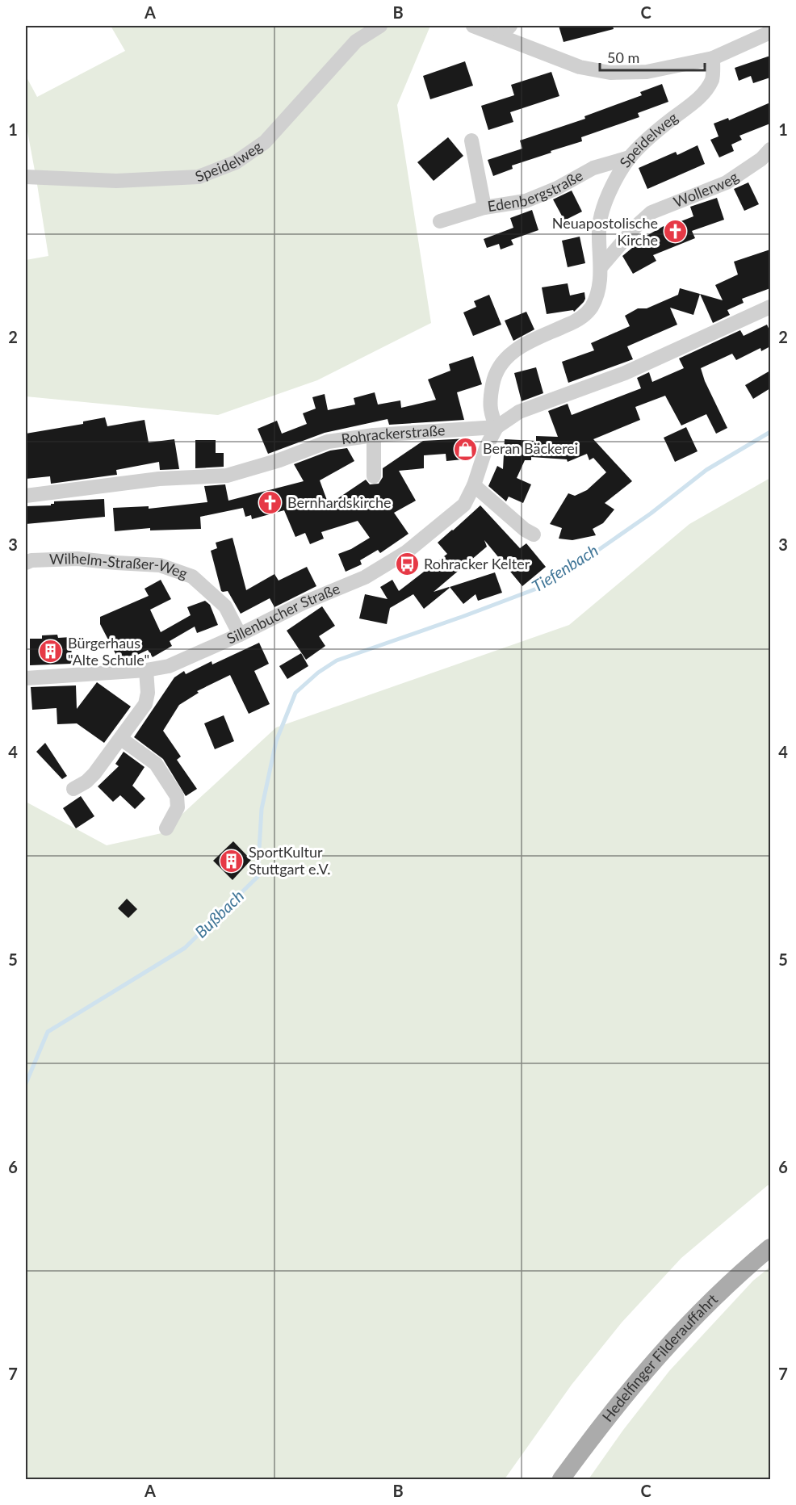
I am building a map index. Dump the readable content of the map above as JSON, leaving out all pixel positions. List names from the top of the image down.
{
  "streets": {
    "main road": ["Hedelfinger Filderauffahrt"],
    "street": [
      "Speidelweg",
      "Wollerweg",
      "Edenbergstraße",
      "Rohrackerstraße",
      "Wilhelm-Straßer-Weg",
      "Sillenbucher Straße"
    ]
  },
  "crossings": [
    ["Speidelweg", "Wollerweg"],
    ["Speidelweg", "Edenbergstraße"],
    ["Speidelweg", "Rohrackerstraße"],
    ["Speidelweg", "Sillenbucher Straße"],
    ["Rohrackerstraße", "Sillenbucher Straße"],
    ["Wilhelm-Straßer-Weg", "Sillenbucher Straße"]
  ],
  "water": ["Tiefenbach", "Bußbach"],
  "places": {
    "church": ["Neuapostolische Kirche", "Bernhardskirche"],
    "shop": ["Beran Bäckerei"],
    "bus stop": ["Rohracker Kelter"],
    "building": ["Bürgerhaus \"Alte Schule\"", "SportKultur Stuttgart e.V."]
  },
  "scale_bar": "50 m",
  "grid": {
    "columns": ["A", "B", "C"],
    "rows": [
      "1",
      "2",
      "3",
      "4",
      "5",
      "6",
      "7"
    ]
  }
}
